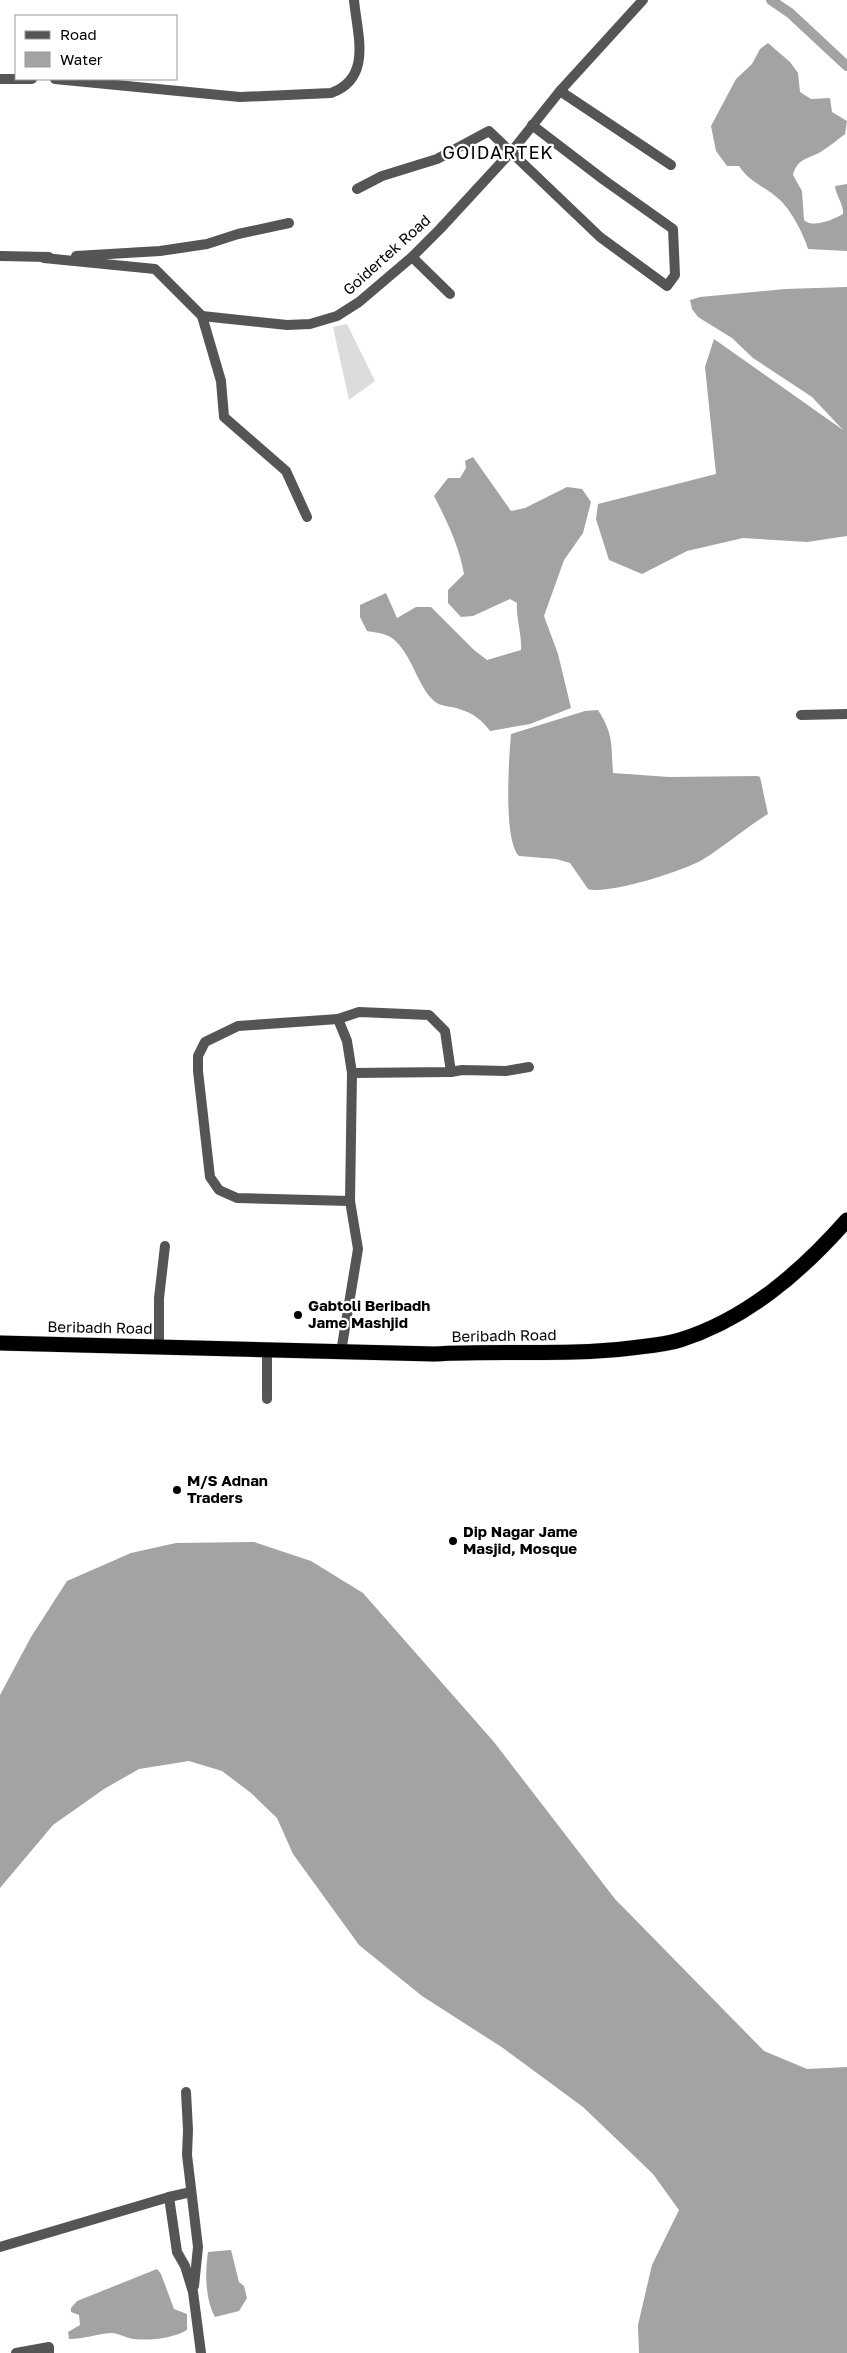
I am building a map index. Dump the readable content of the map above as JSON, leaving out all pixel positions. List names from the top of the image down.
{
  "streets": {
    "highway": ["Beribadh Road"],
    "street": ["Goidertek Road"]
  },
  "districts": ["GOIDARTEK"],
  "places": ["Gabtoli Beribadh Jame Mashjid", "M/S Adnan Traders", "Dip Nagar Jame Masjid, Mosque"],
  "legend": ["Road", "Water"]
}
